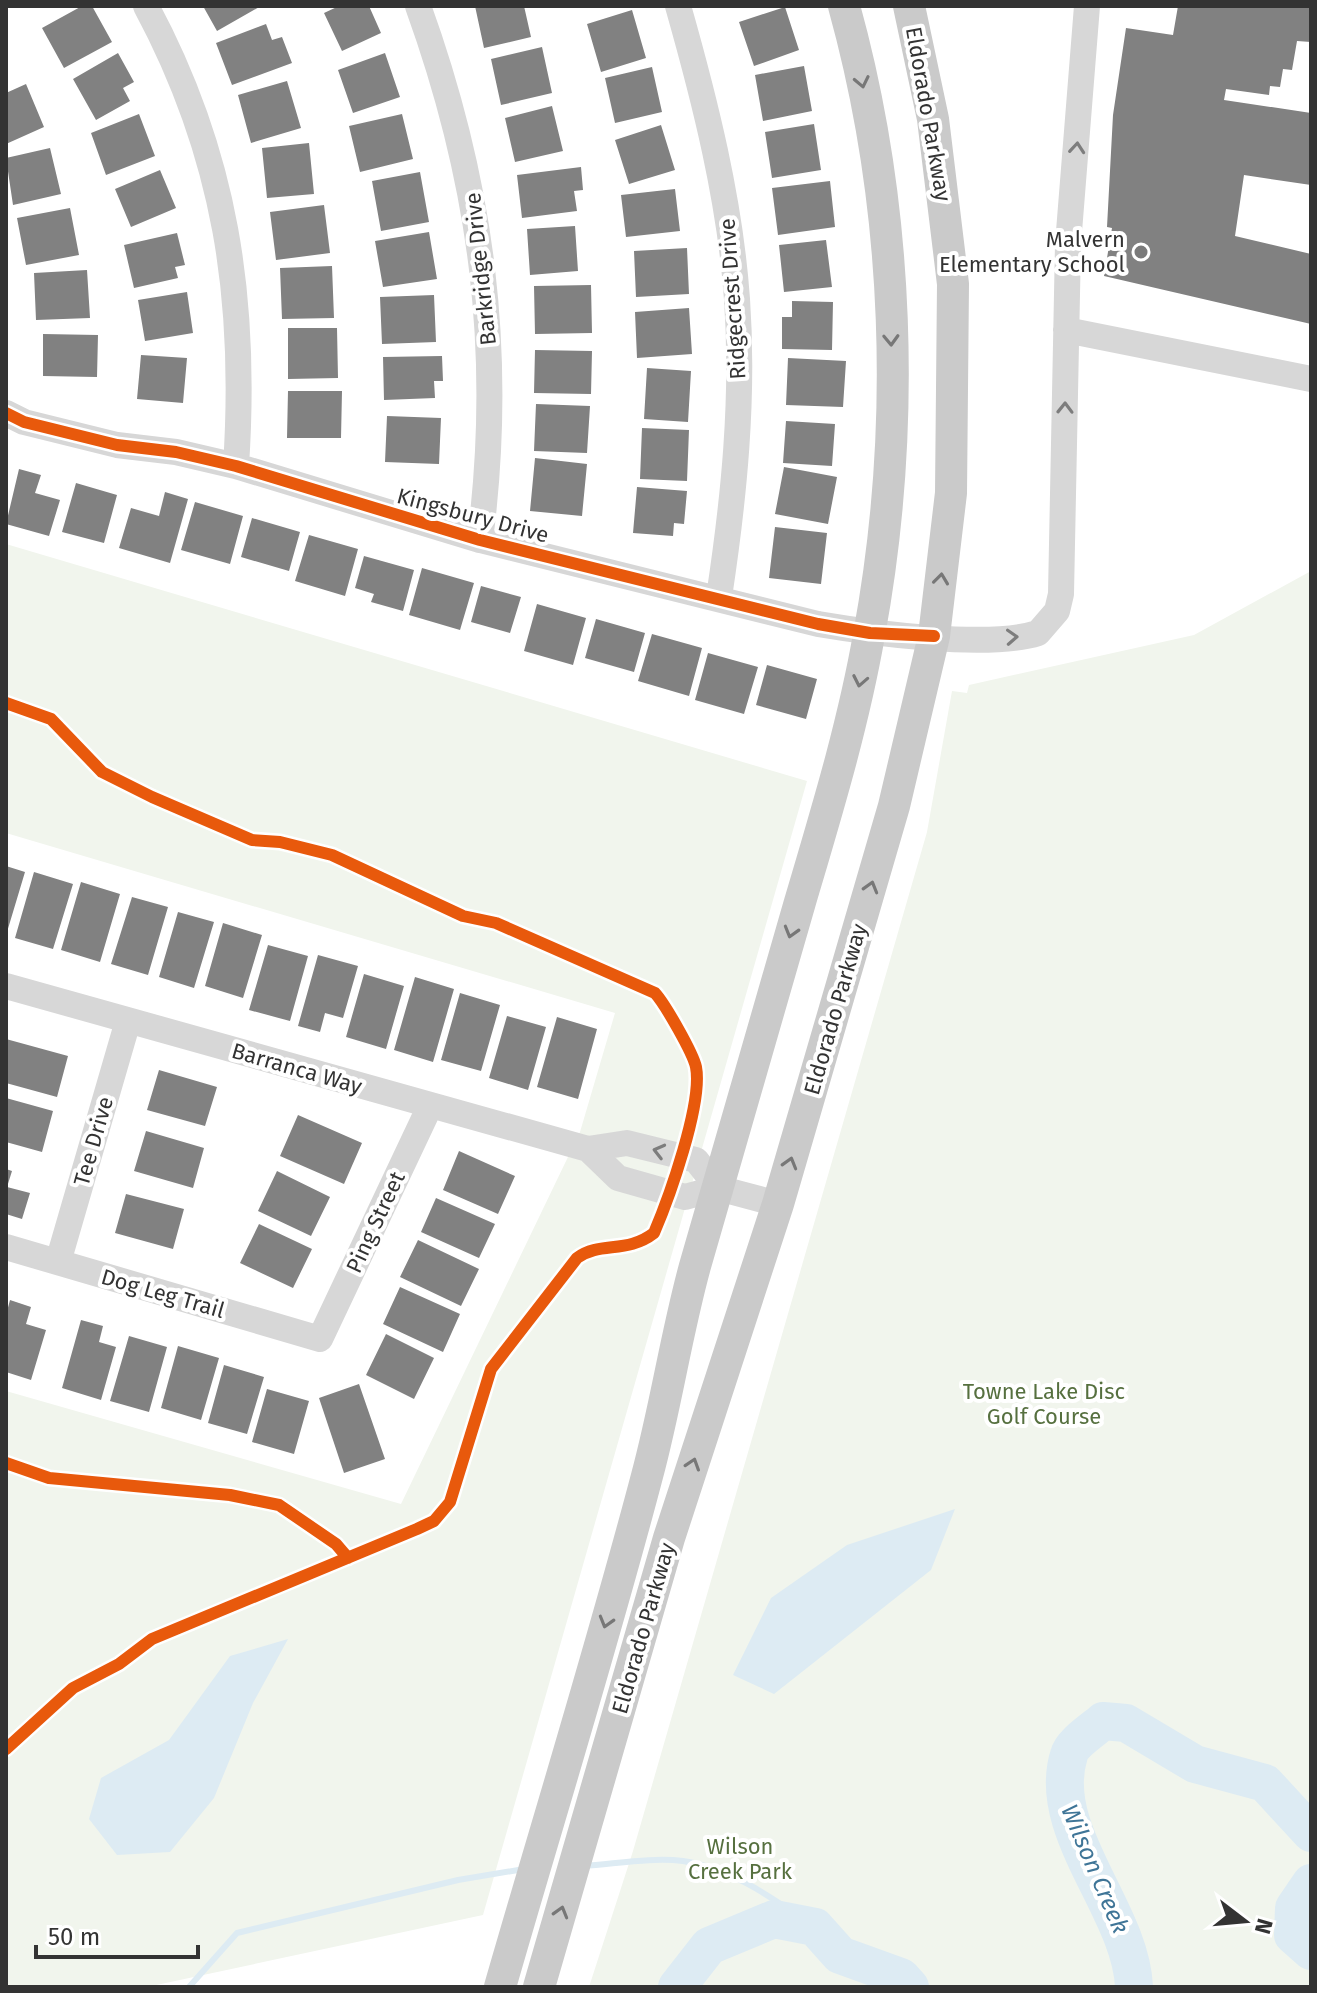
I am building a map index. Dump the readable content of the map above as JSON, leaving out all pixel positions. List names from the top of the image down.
{
  "streets": {
    "main road": ["Eldorado Parkway"],
    "street": [
      "Barkridge Drive",
      "Ridgecrest Drive",
      "Kingsbury Drive",
      "Barranca Way",
      "Tee Drive",
      "Ping Street",
      "Dog Leg Trail"
    ]
  },
  "crossings": [
    ["Eldorado Parkway", "Kingsbury Drive"],
    ["Eldorado Parkway", "Barranca Way"],
    ["Barkridge Drive", "Kingsbury Drive"],
    ["Ridgecrest Drive", "Kingsbury Drive"],
    ["Barranca Way", "Tee Drive"],
    ["Barranca Way", "Ping Street"],
    ["Tee Drive", "Dog Leg Trail"],
    ["Ping Street", "Dog Leg Trail"]
  ],
  "one_way": ["Kingsbury Drive"],
  "water": ["Wilson Creek"],
  "parks": ["Towne Lake Disc Golf Course", "Wilson Creek Park"],
  "places": ["Malvern Elementary School"],
  "scale_bar": "50 m",
  "north": "right"
}
